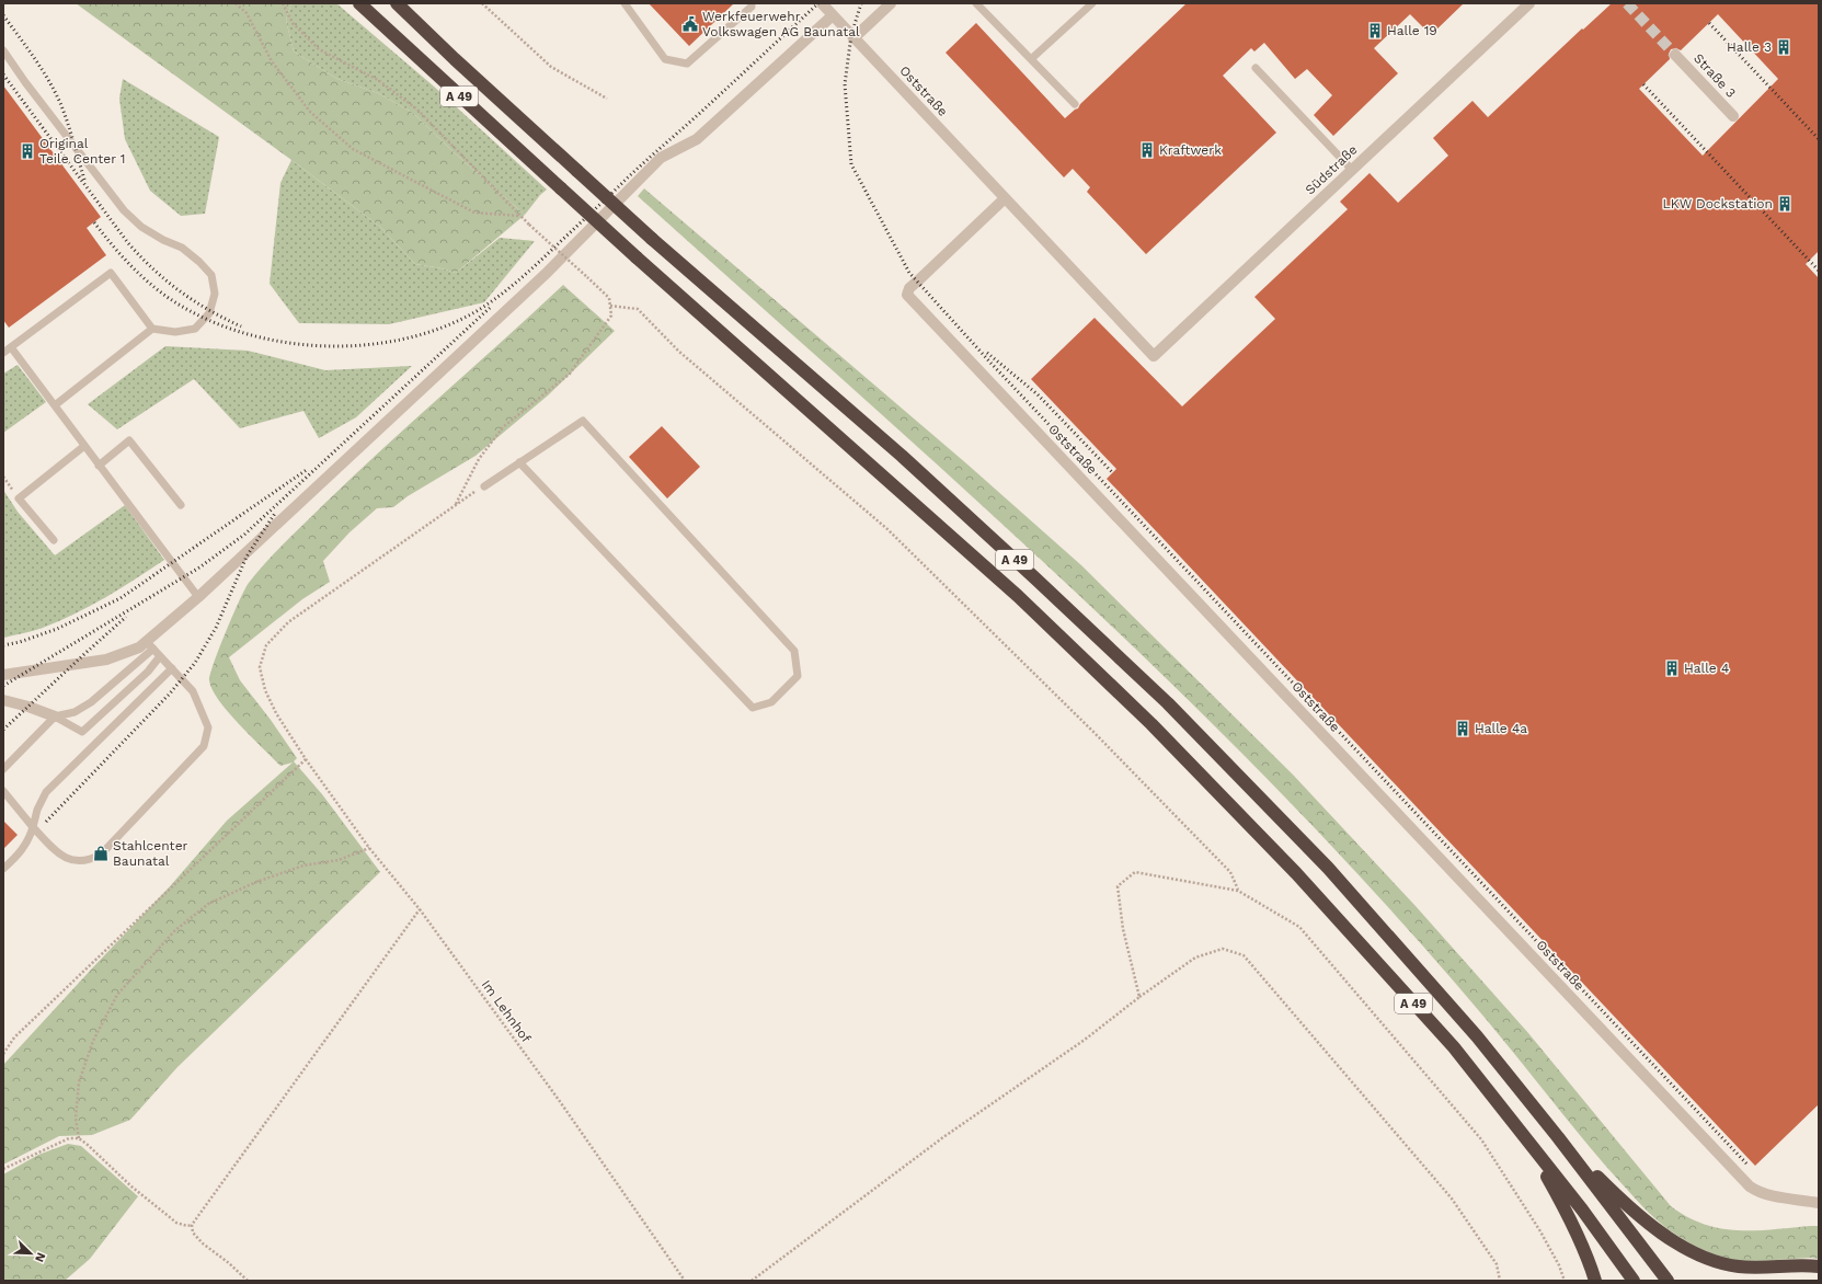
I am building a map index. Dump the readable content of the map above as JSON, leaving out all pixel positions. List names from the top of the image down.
{
  "streets": {
    "highway": ["A 49"],
    "street": ["Straße 3", "Oststraße", "Südstraße"],
    "path": ["Im Lehnhof"]
  },
  "crossings": [
    ["Oststraße", "Südstraße"]
  ],
  "places": {
    "public building": ["Werkfeuerwehr Volkswagen AG Baunatal"],
    "building": [
      "Halle 19",
      "Halle 3",
      "Kraftwerk",
      "Original Teile Center 1",
      "LKW Dockstation",
      "Halle 4",
      "Halle 4a"
    ],
    "shop": ["Stahlcenter Baunatal"]
  },
  "north": "bottom right"
}
